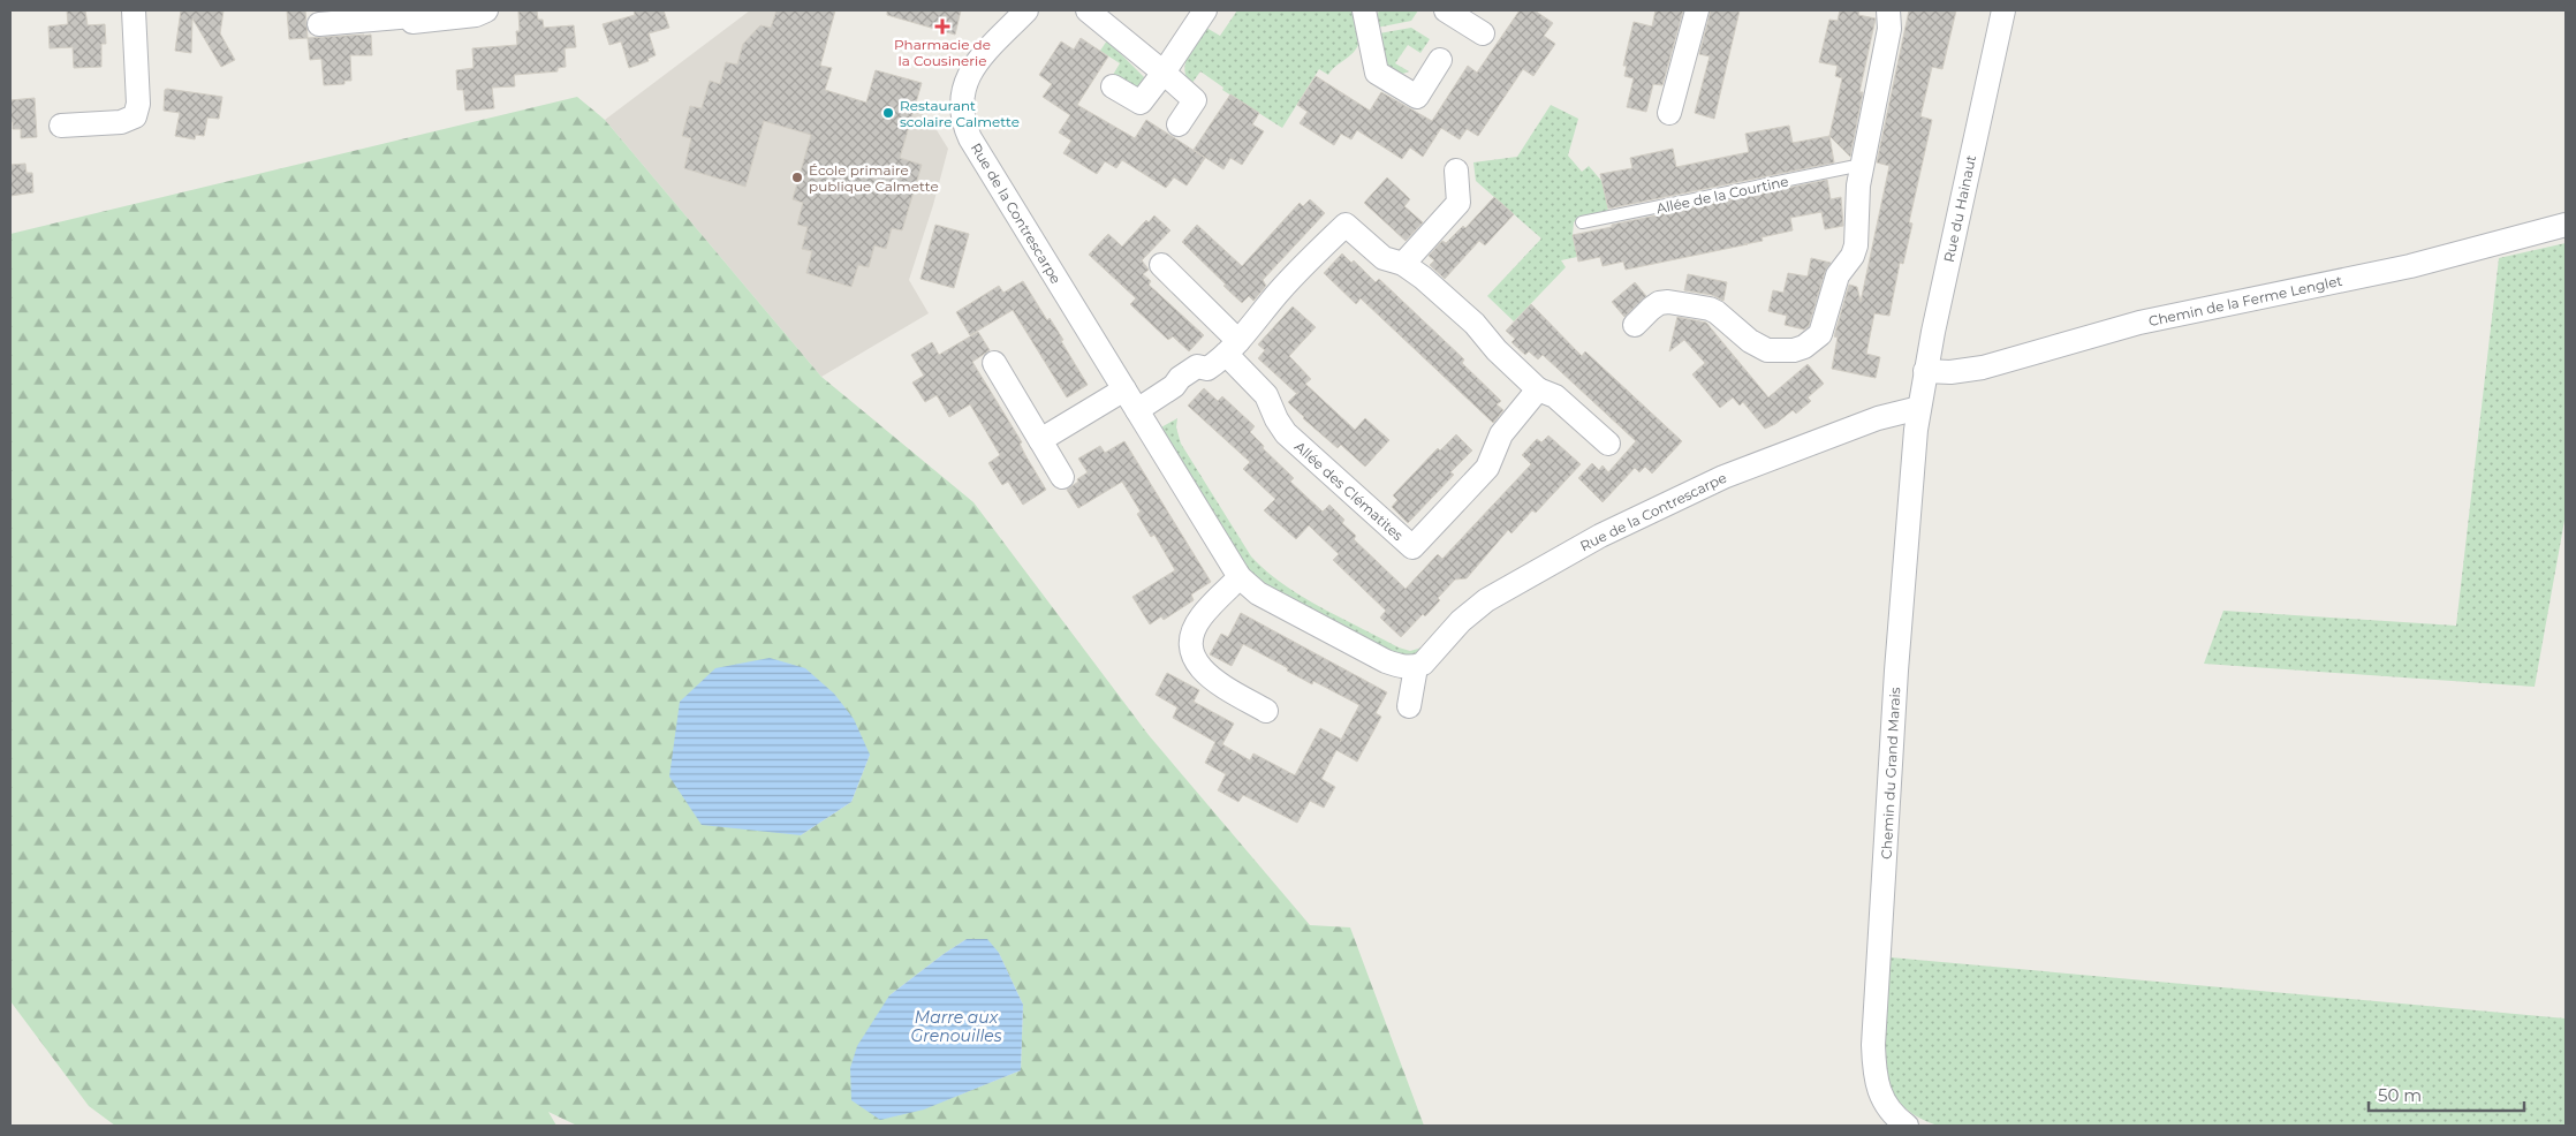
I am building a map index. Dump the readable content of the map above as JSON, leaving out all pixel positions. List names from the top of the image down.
{
  "streets": {
    "street": [
      "Rue du Hainaut",
      "Rue de la Contrescarpe",
      "Chemin de la Ferme Lenglet",
      "Allée des Clématites",
      "Chemin du Grand Marais"
    ],
    "lane": ["Allée de la Courtine"]
  },
  "crossings": [
    ["Rue du Hainaut", "Rue de la Contrescarpe"],
    ["Rue du Hainaut", "Chemin de la Ferme Lenglet"],
    ["Rue du Hainaut", "Chemin du Grand Marais"],
    ["Rue de la Contrescarpe", "Chemin du Grand Marais"]
  ],
  "water": ["Marre aux Grenouilles"],
  "places": {
    "health": ["Pharmacie de la Cousinerie"],
    "other": ["Restaurant scolaire Calmette", "École primaire publique Calmette"]
  },
  "scale_bar": "50 m"
}
